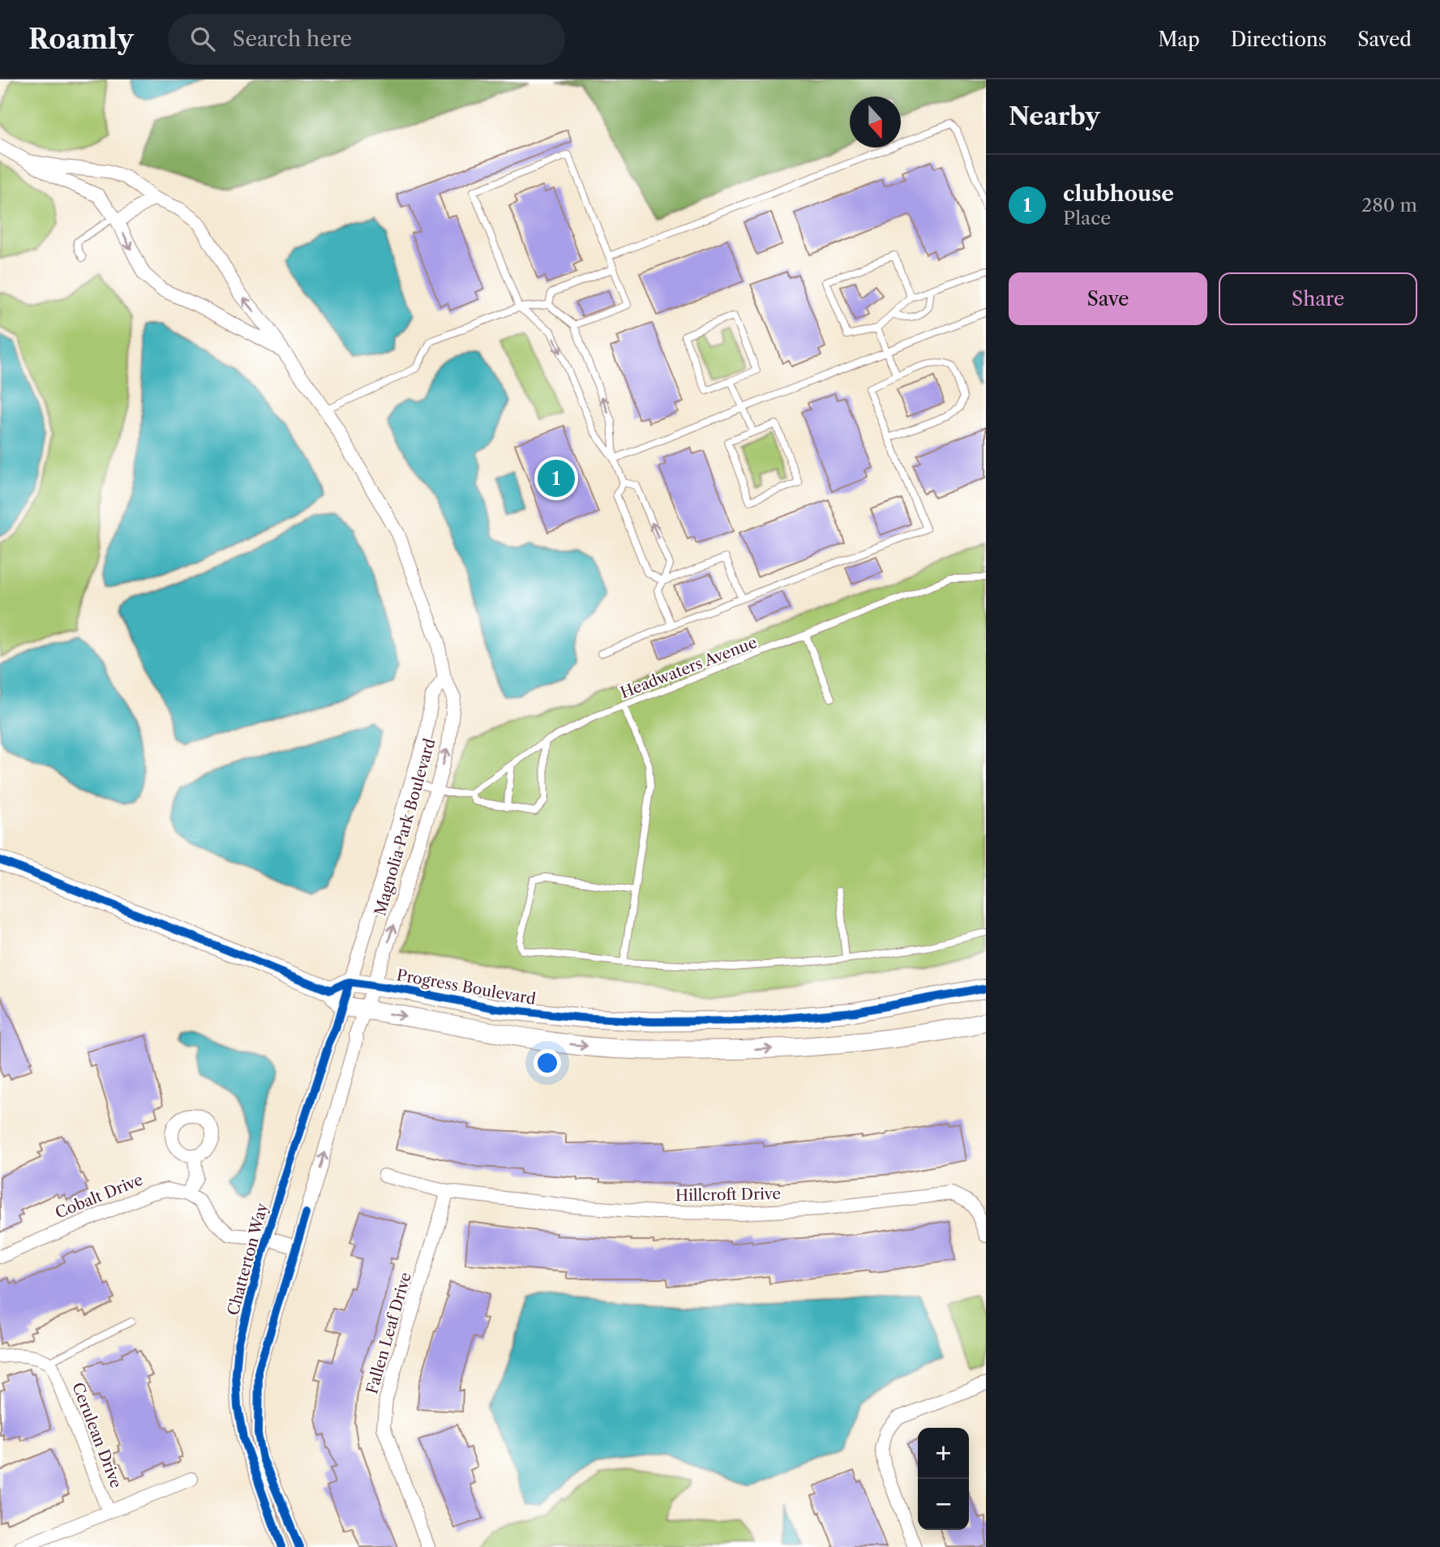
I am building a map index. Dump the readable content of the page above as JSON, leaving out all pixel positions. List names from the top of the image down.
{
  "streets": {
    "main road": ["Progress Boulevard"],
    "street": [
      "Magnolia Park Boulevard",
      "Hillcroft Drive",
      "Cobalt Drive",
      "Chatterton Way",
      "Fallen Leaf Drive",
      "Cerulean Drive"
    ],
    "lane": ["Headwaters Avenue"]
  },
  "crossings": [
    ["Magnolia Park Boulevard", "Progress Boulevard"],
    ["Magnolia Park Boulevard", "Chatterton Way"],
    ["Progress Boulevard", "Chatterton Way"],
    ["Hillcroft Drive", "Fallen Leaf Drive"]
  ],
  "north": "bottom",
  "page": {
    "header": "Roamly",
    "search": "Search here",
    "nav": ["Map", "Directions", "Saved"],
    "heading": "Nearby",
    "list": [
      {
        "mark": "1",
        "name": "clubhouse",
        "note": "Place",
        "value": "280 m"
      }
    ],
    "buttons": ["Save", "Share"],
    "pins": "1",
    "map_buttons": ["+", "−"]
  }
}
